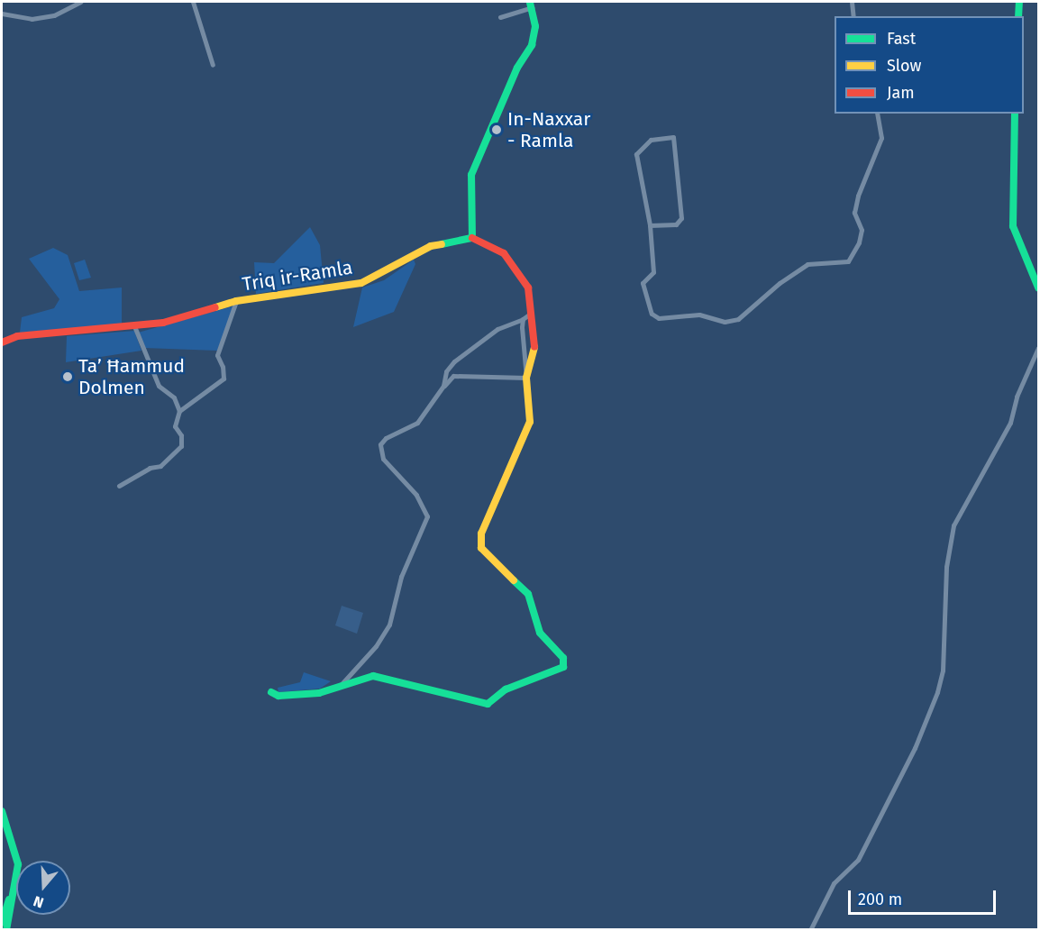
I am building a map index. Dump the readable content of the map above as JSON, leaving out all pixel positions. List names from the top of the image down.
{
  "streets": {
    "main road": ["Triq ir-Ramla"]
  },
  "places": ["In-Naxxar - Ramla", "Ta’ Ħammud Dolmen"],
  "legend": ["Fast", "Slow", "Jam"],
  "scale_bar": "200 m",
  "north": "bottom"
}
